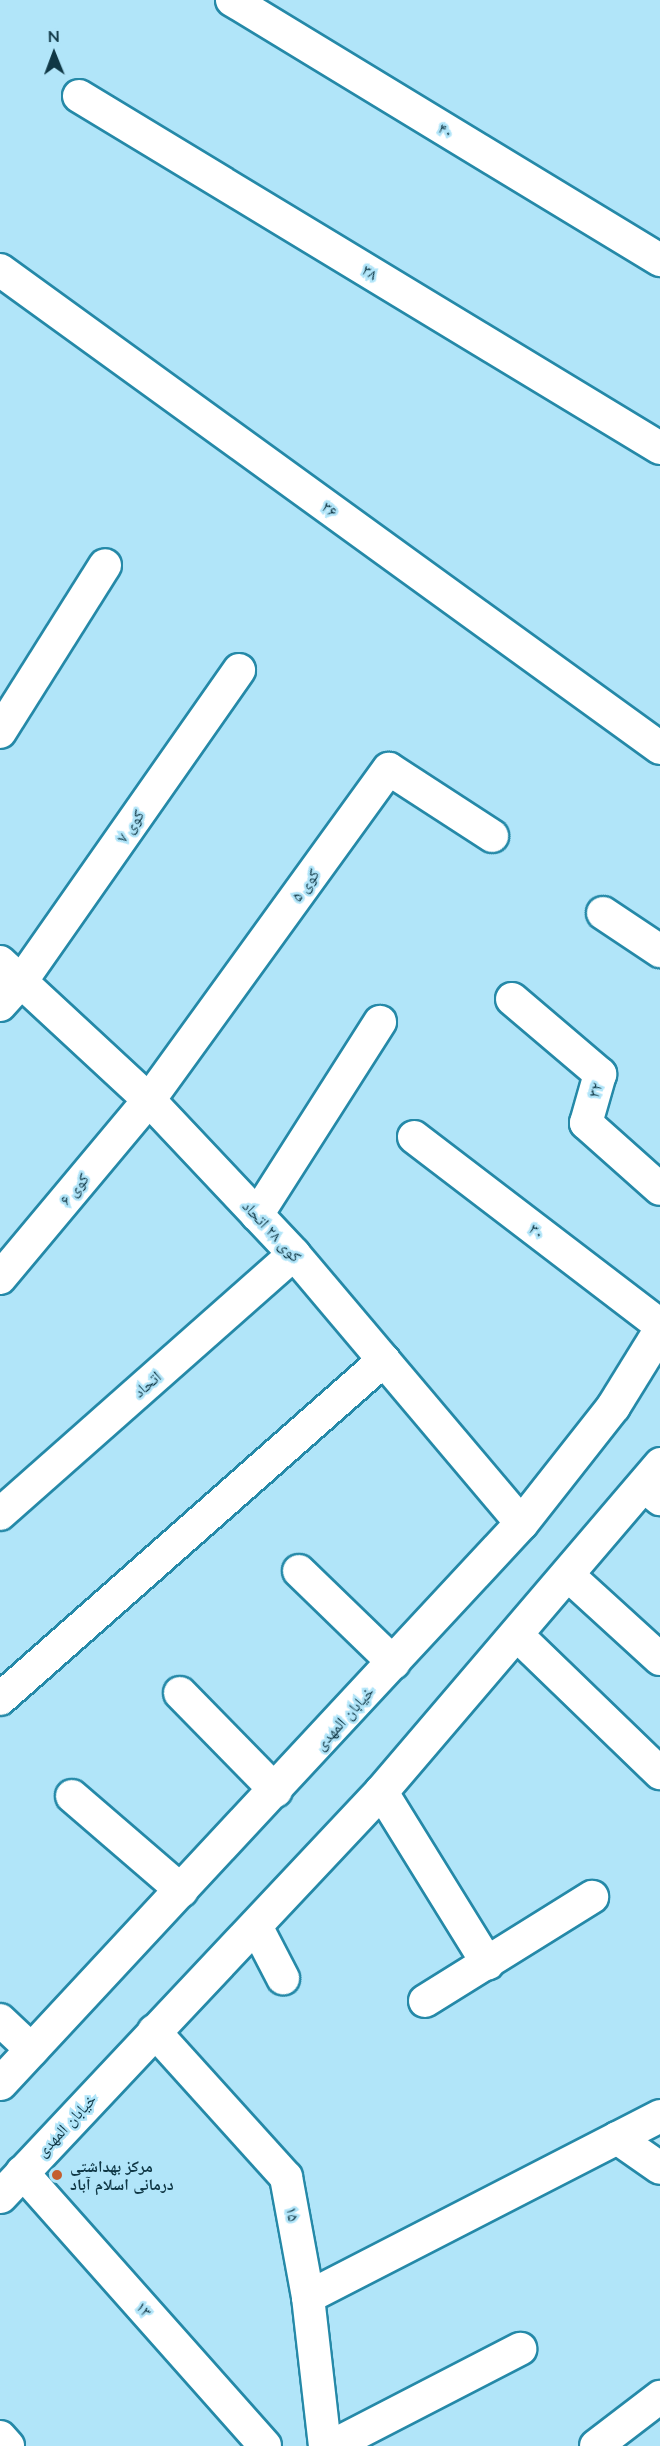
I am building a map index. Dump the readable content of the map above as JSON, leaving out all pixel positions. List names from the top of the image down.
{
  "streets": {
    "street": [
      "۴۰",
      "۳۸",
      "۳۶",
      "کوی ۷",
      "کوی ۵",
      "۳۲",
      "کوی ۶",
      "کوی ۲۸ اتحاد",
      "۳۰",
      "اتحاد",
      "خیابان المهدی",
      "۱۵",
      "۱۳"
    ]
  },
  "crossings": [
    ["کوی ۷", "کوی ۲۸ اتحاد"],
    ["کوی ۵", "کوی ۶"],
    ["کوی ۵", "کوی ۲۸ اتحاد"],
    ["کوی ۶", "کوی ۲۸ اتحاد"],
    ["کوی ۲۸ اتحاد", "اتحاد"],
    ["کوی ۲۸ اتحاد", "خیابان المهدی"],
    ["خیابان المهدی", "۱۵"],
    ["خیابان المهدی", "۱۳"]
  ],
  "places": ["مرکز بهداشتی درمانی اسلام آباد"],
  "north": "top"
}
